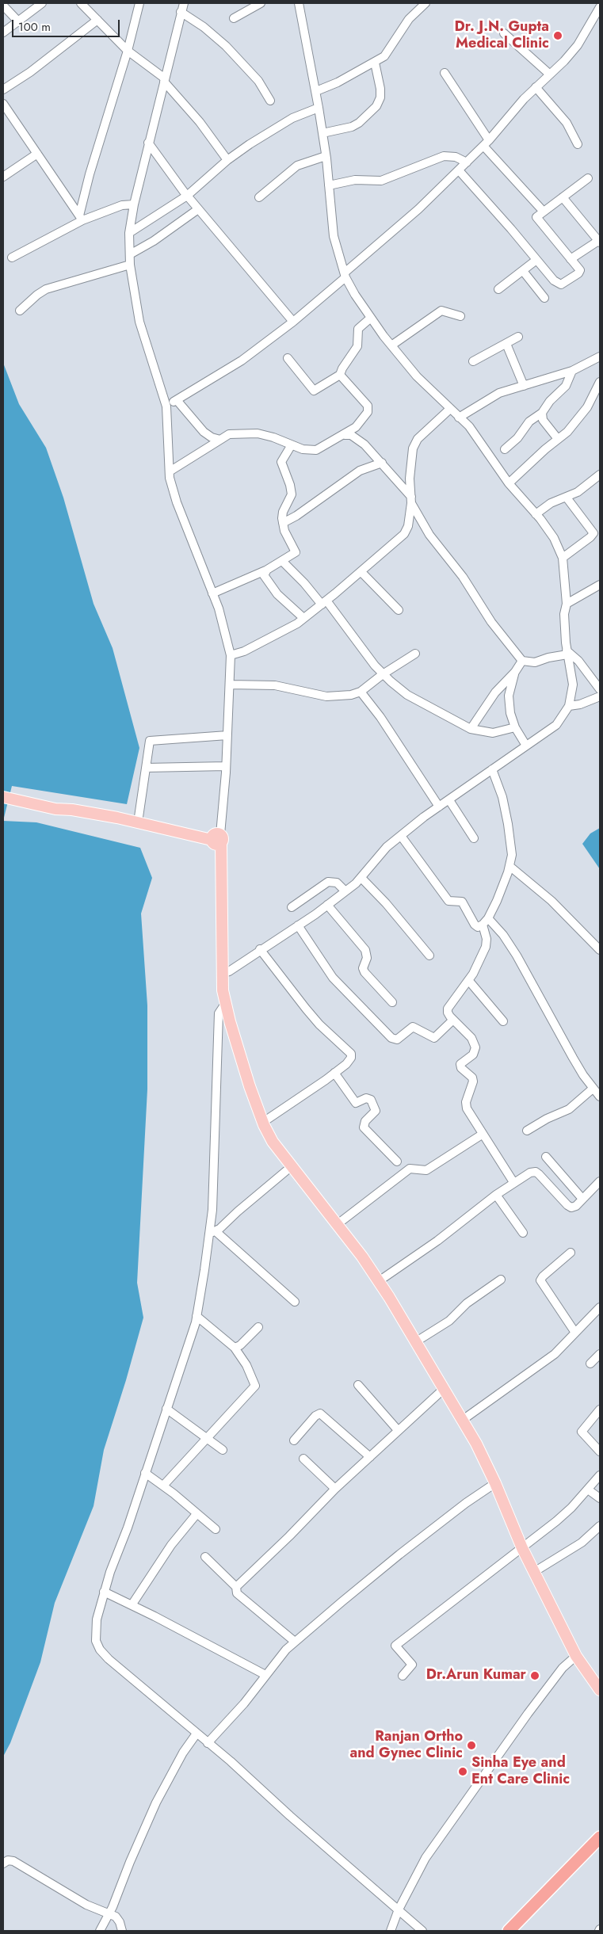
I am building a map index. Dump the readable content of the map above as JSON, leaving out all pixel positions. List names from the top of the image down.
{
  "places": [
    "Dr. J.N. Gupta Medical Clinic",
    "Dr.Arun Kumar",
    "Ranjan Ortho and Gynec Clinic",
    "Sinha Eye and Ent Care Clinic"
  ],
  "scale_bar": "100 m"
}
